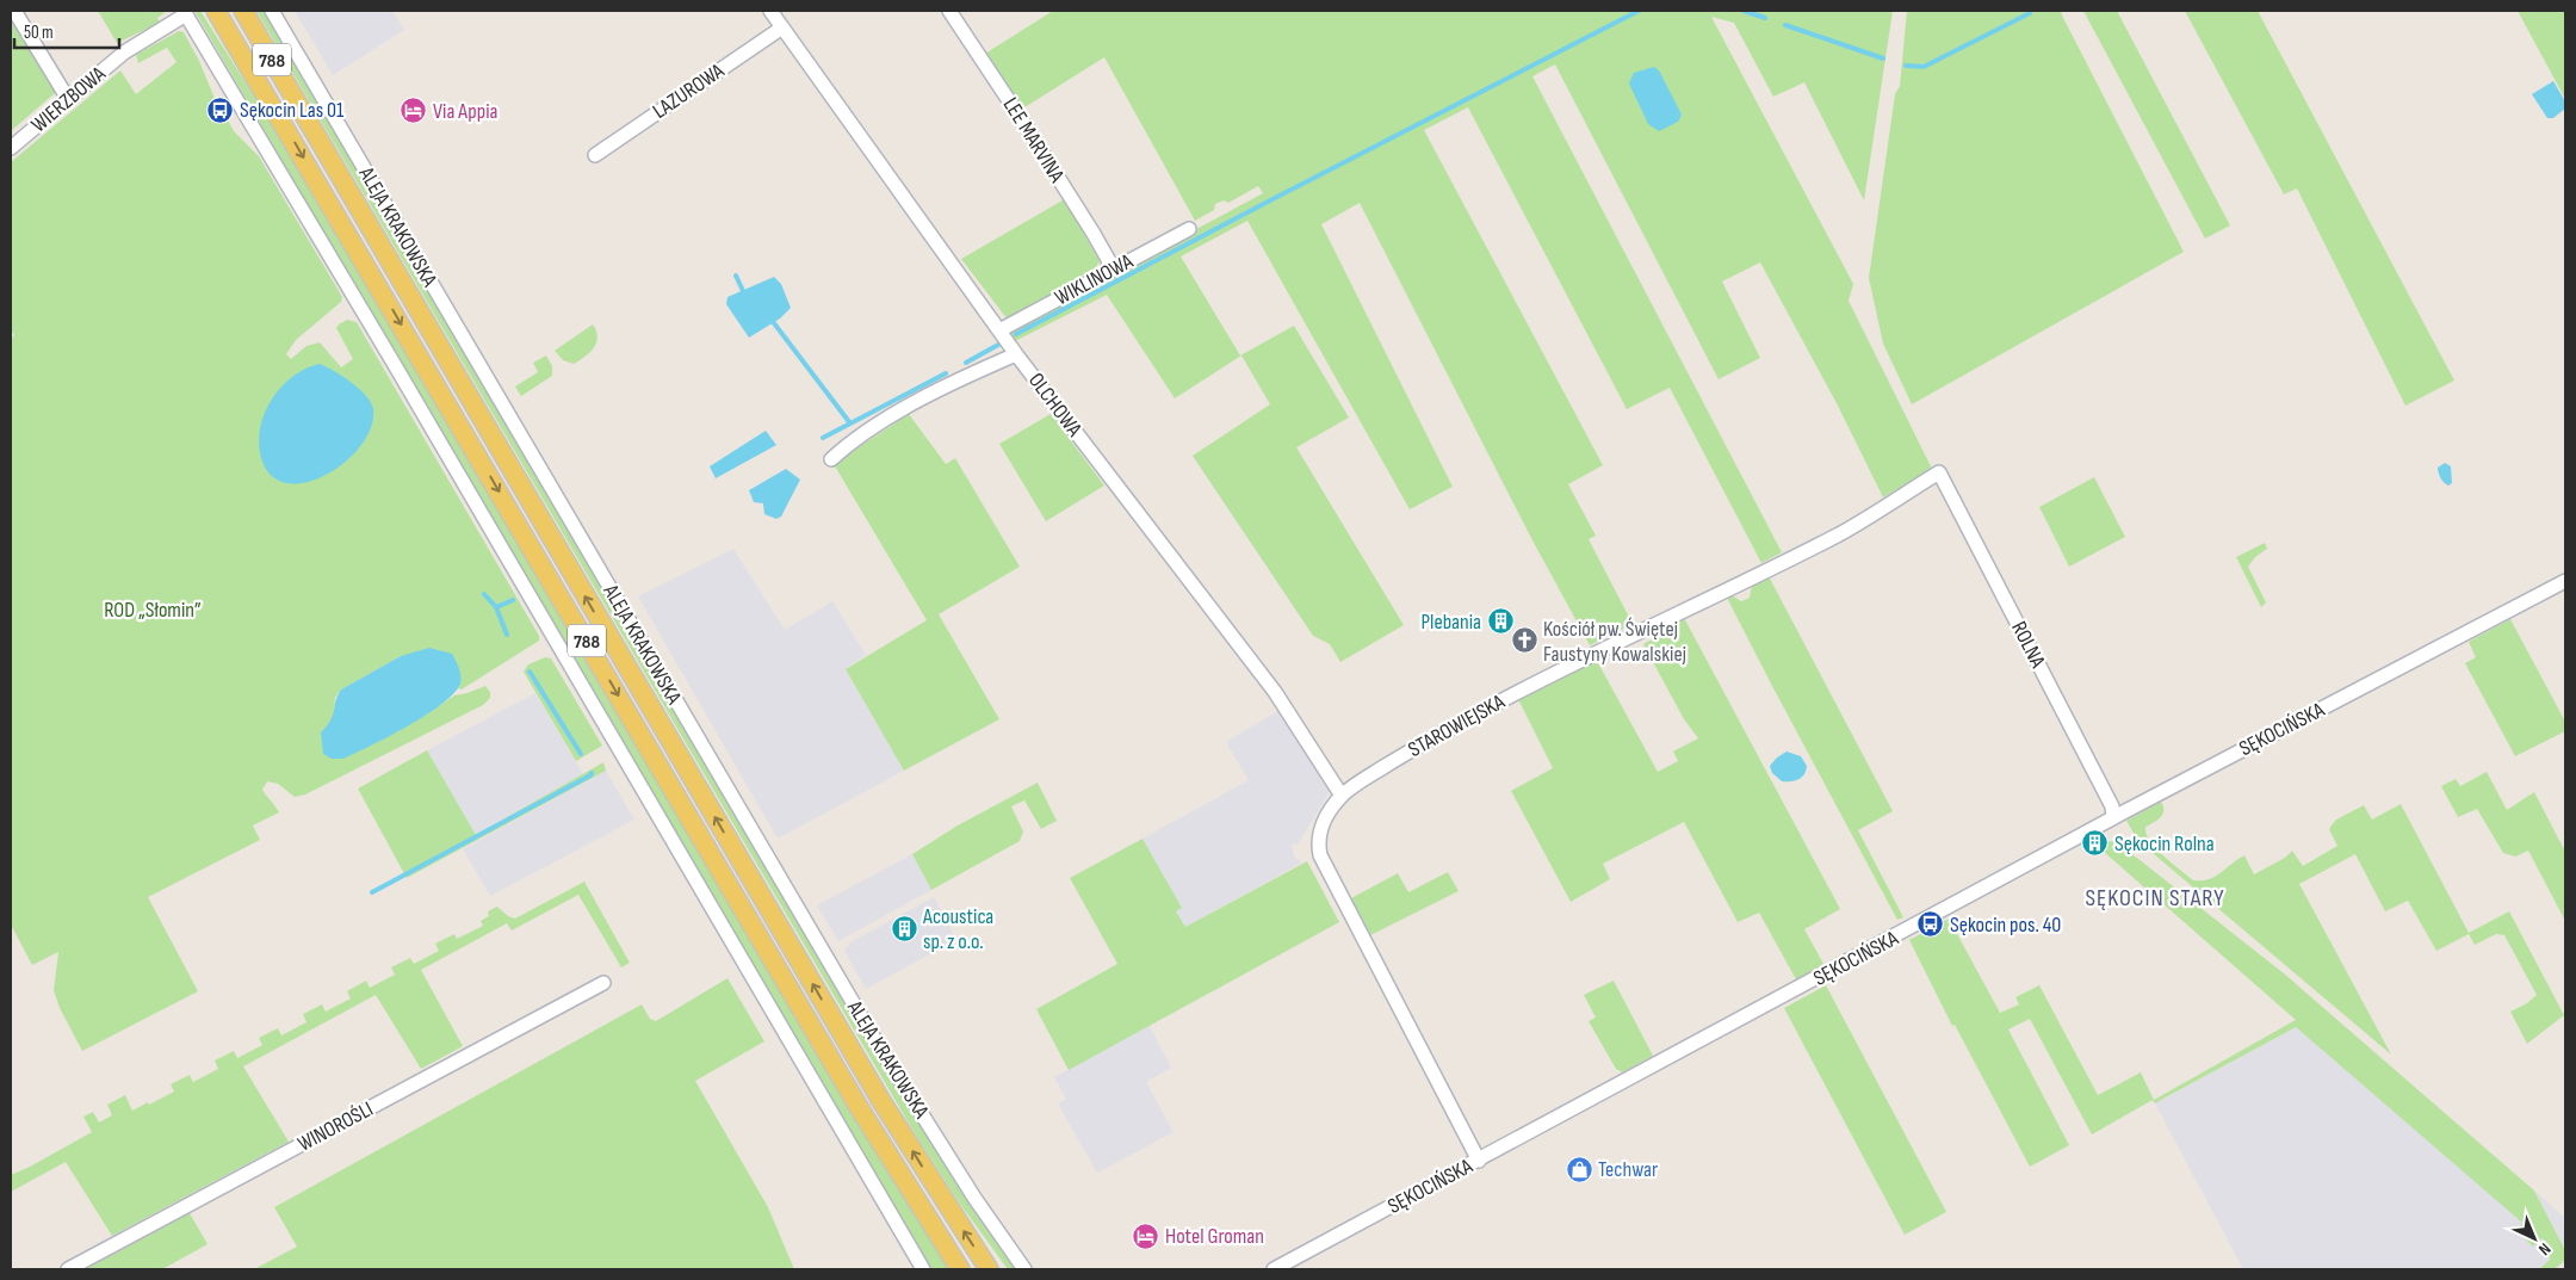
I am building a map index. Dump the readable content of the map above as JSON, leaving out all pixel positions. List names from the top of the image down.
{
  "streets": {
    "main road": ["788", "ALEJA KRAKOWSKA"],
    "street": [
      "LAZUROWA",
      "WIERZBOWA",
      "LEE MARVINA",
      "WIKLINOWA",
      "OLCHOWA",
      "ROLNA",
      "STAROWIEJSKA",
      "SĘKOCIŃSKA",
      "WINOROŚLI"
    ]
  },
  "crossings": [
    ["LAZUROWA", "OLCHOWA"],
    ["LEE MARVINA", "WIKLINOWA"],
    ["WIKLINOWA", "OLCHOWA"],
    ["OLCHOWA", "STAROWIEJSKA"],
    ["ROLNA", "STAROWIEJSKA"],
    ["ROLNA", "SĘKOCIŃSKA"],
    ["STAROWIEJSKA", "SĘKOCIŃSKA"]
  ],
  "districts": ["SĘKOCIN STARY"],
  "parks": ["ROD „Słomin”"],
  "places": {
    "bus stop": ["Sękocin Las 01", "Sękocin pos. 40"],
    "hotel": ["Via Appia", "Hotel Groman"],
    "building": ["Plebania", "Sękocin Rolna", "Acoustica sp. z o.o."],
    "church": ["Kościół pw. Świętej Faustyny Kowalskiej"],
    "shop": ["Techwar"]
  },
  "scale_bar": "50 m",
  "north": "bottom right"
}
